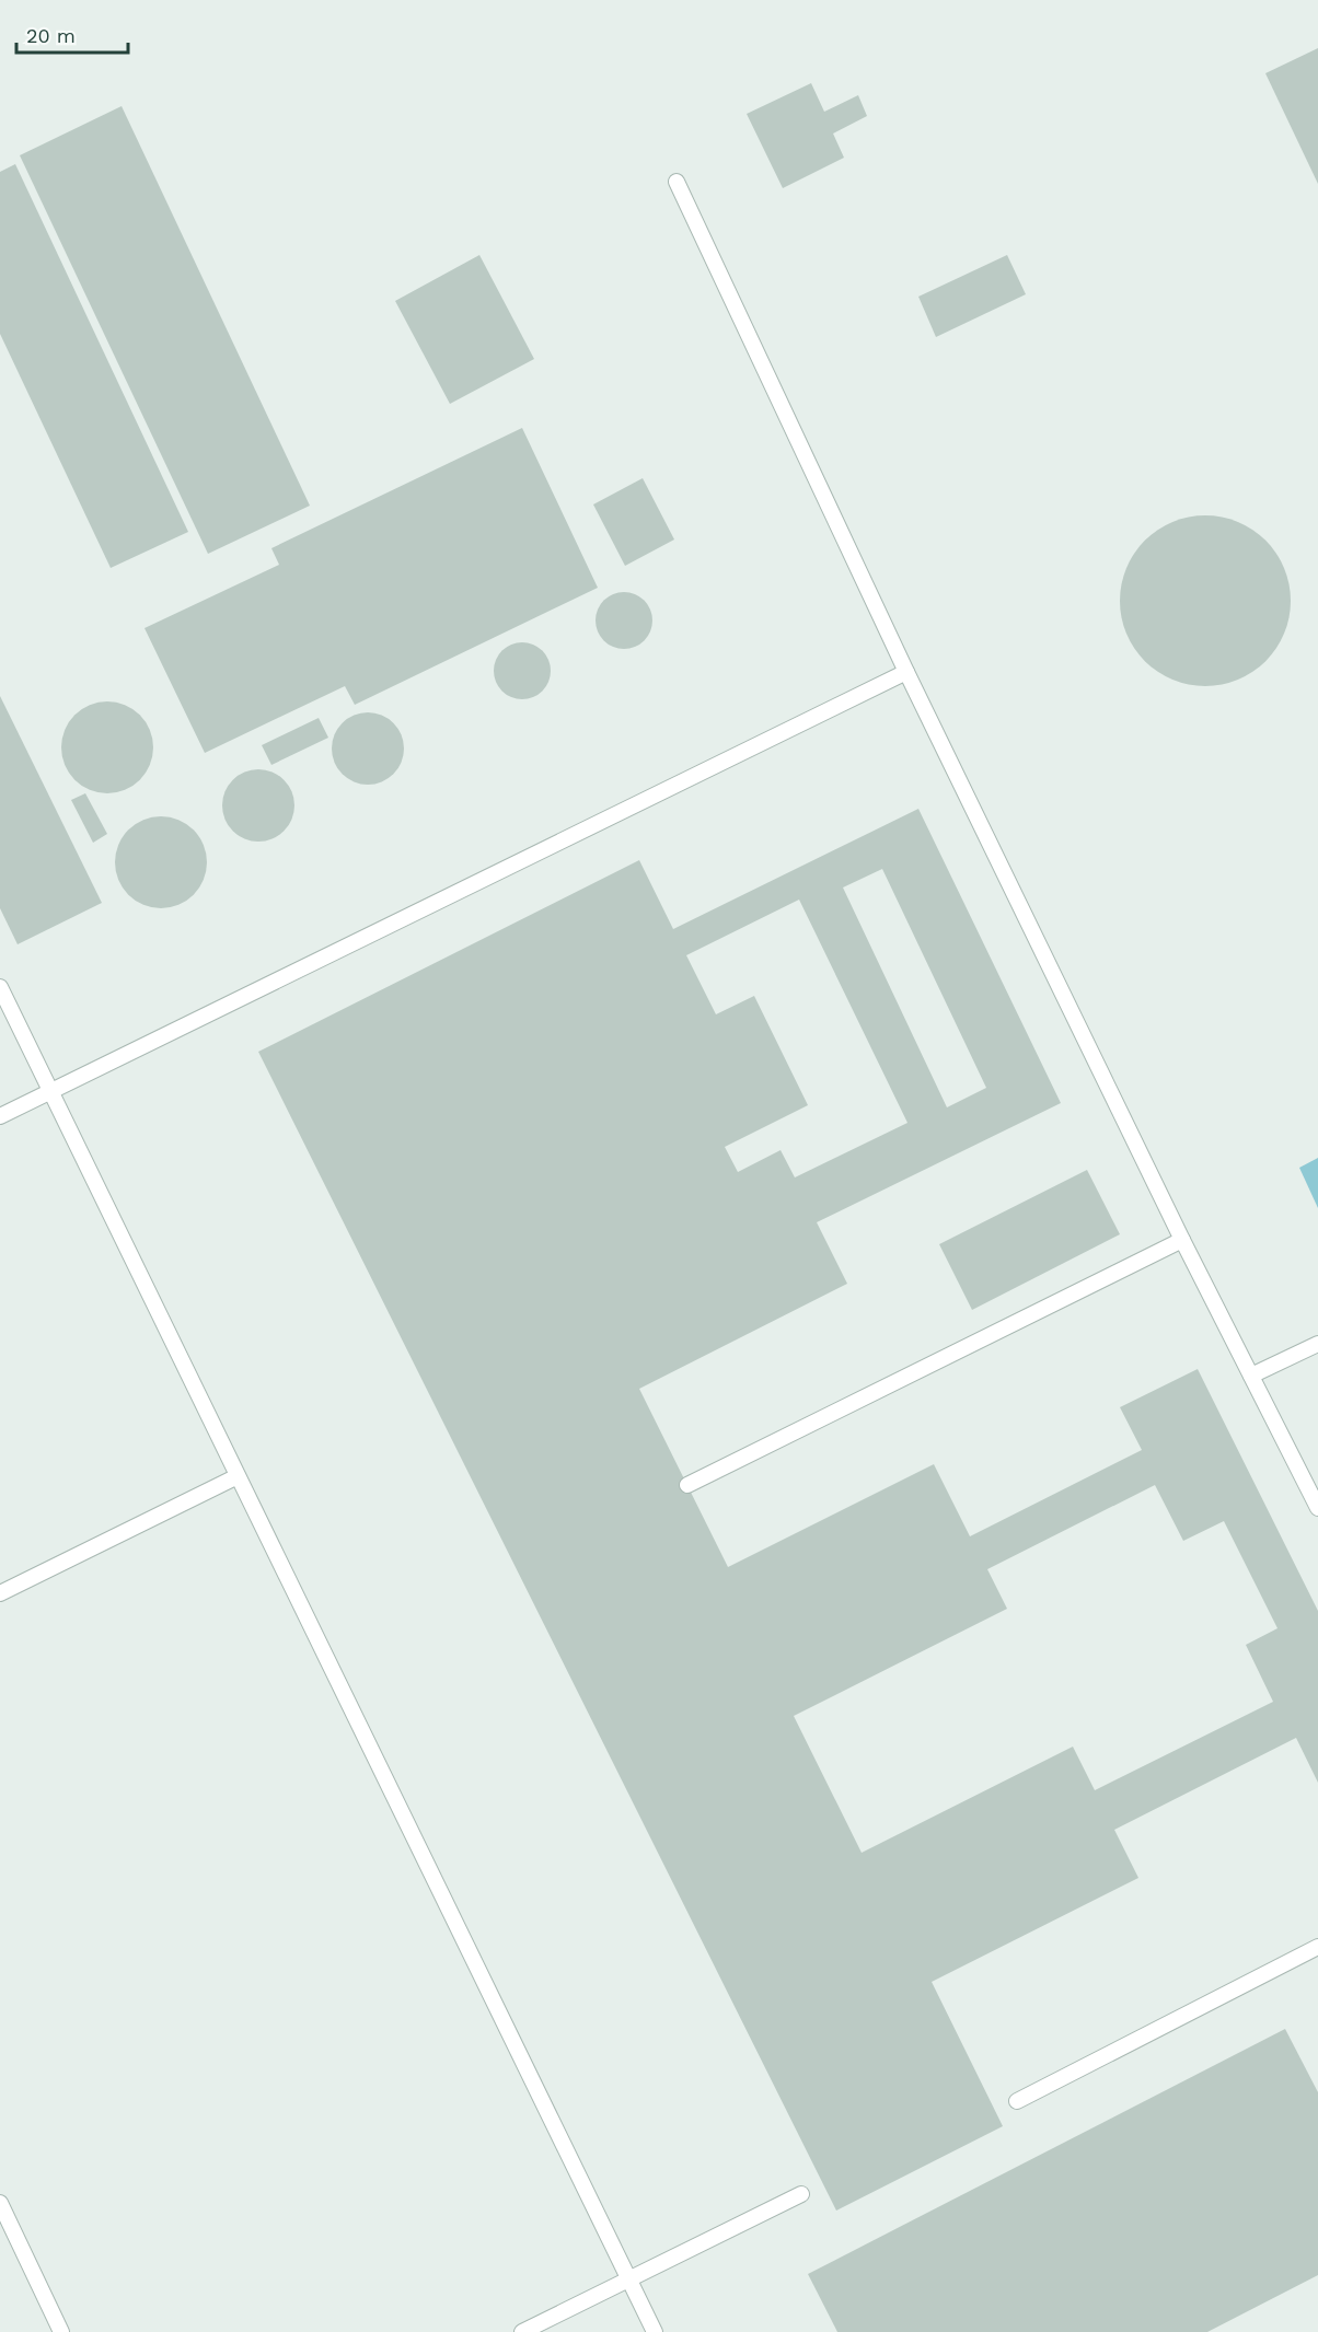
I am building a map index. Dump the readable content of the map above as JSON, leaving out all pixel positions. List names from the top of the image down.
{
  "scale_bar": "20 m"
}
